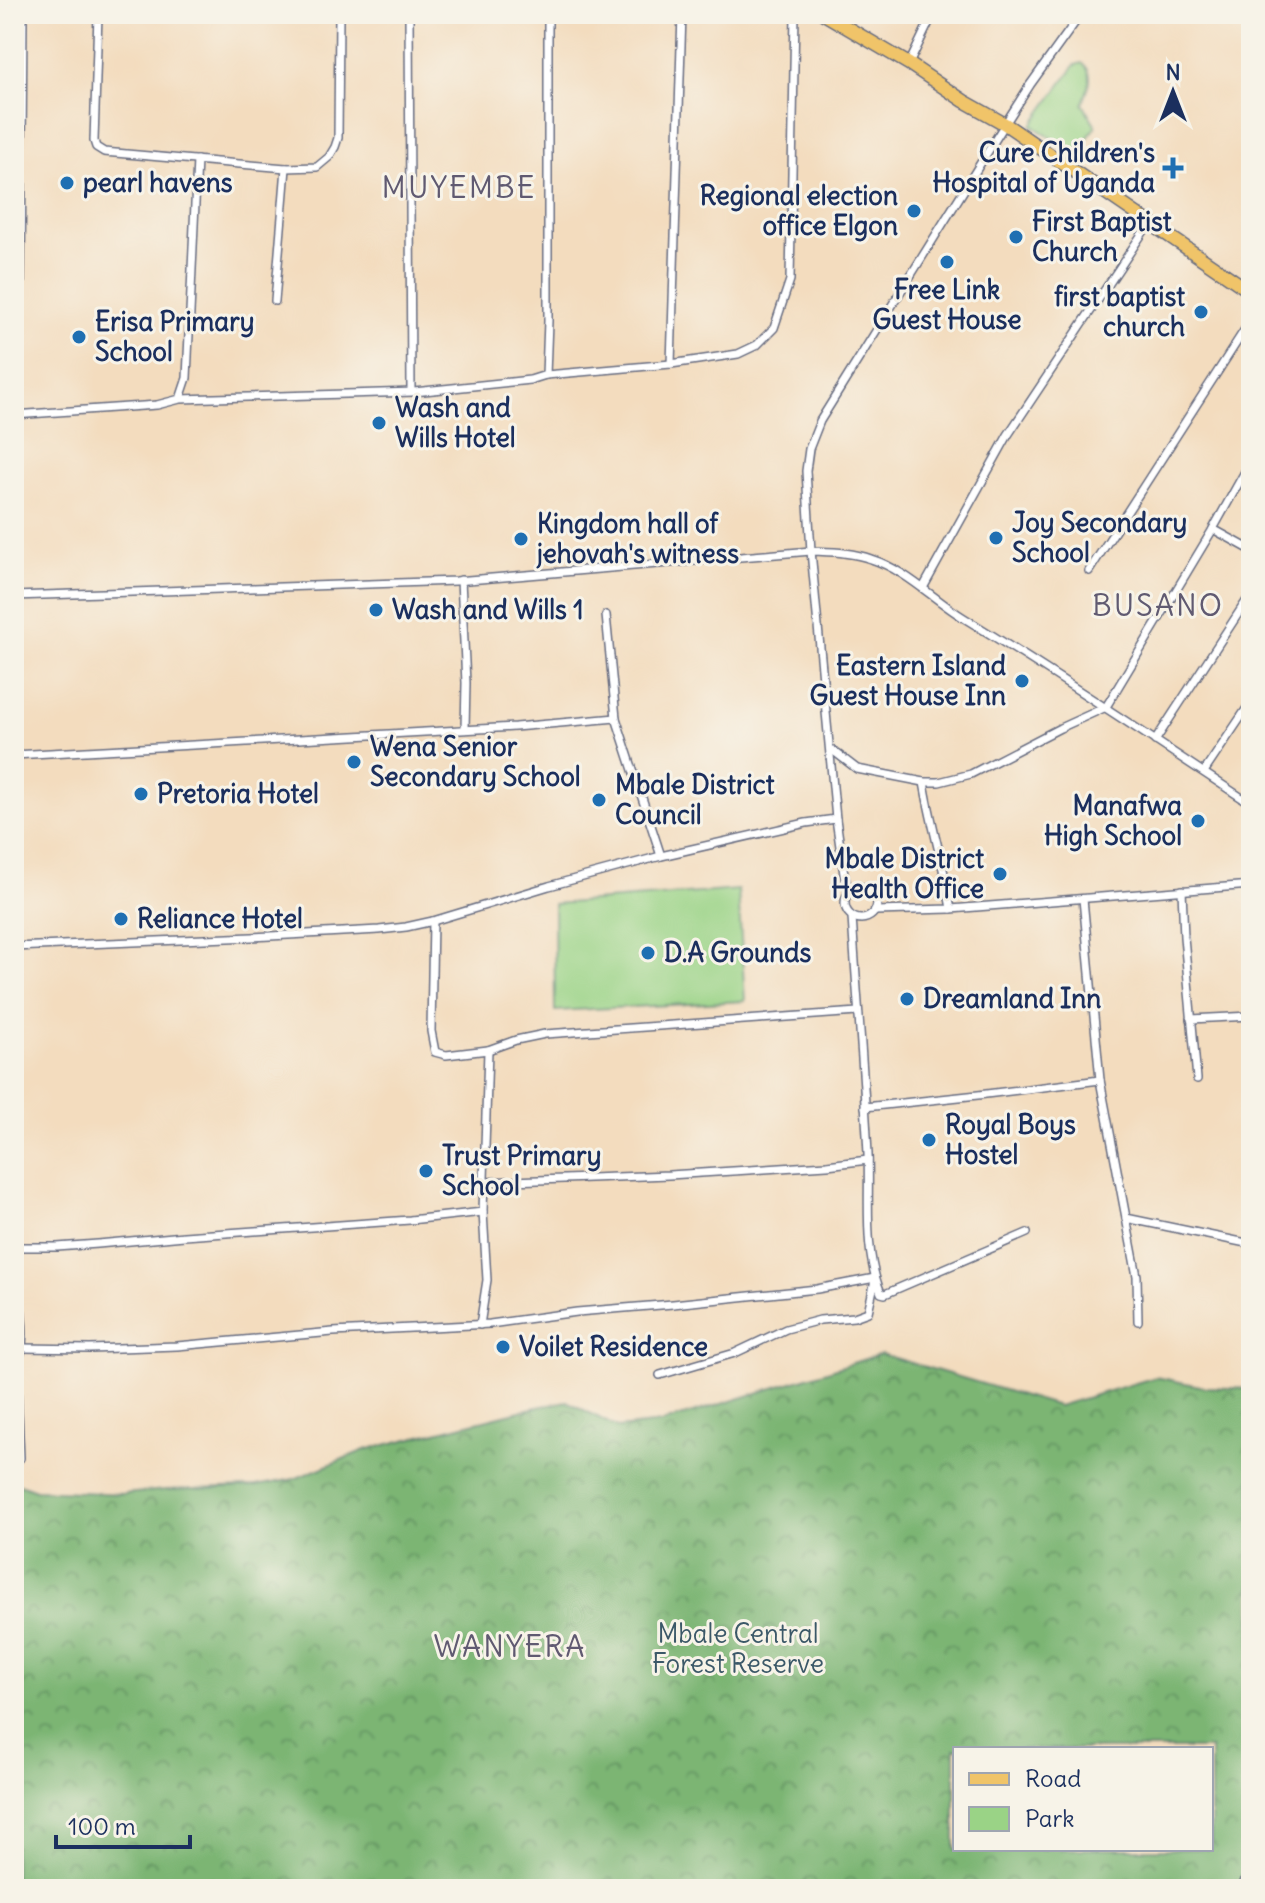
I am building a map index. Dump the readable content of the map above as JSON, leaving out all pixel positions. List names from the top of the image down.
{
  "districts": ["MUYEMBE", "BUSANO", "WANYERA"],
  "parks": ["Mbale Central Forest Reserve"],
  "places": {
    "health": ["Cure Children's Hospital of Uganda"],
    "other": [
      "pearl havens",
      "Regional election office Elgon",
      "First Baptist Church",
      "Free Link Guest House",
      "first baptist church",
      "Erisa Primary School",
      "Wash and Wills Hotel",
      "Joy Secondary School",
      "Kingdom hall of jehovah's witness",
      "Wash and Wills 1",
      "Eastern Island Guest House Inn",
      "Wena Senior Secondary School",
      "Pretoria Hotel",
      "Mbale District Council",
      "Manafwa High School",
      "Mbale District Health Office",
      "Reliance Hotel",
      "D.A Grounds",
      "Dreamland Inn",
      "Royal Boys Hostel",
      "Trust Primary School",
      "Voilet Residence"
    ]
  },
  "legend": ["Road", "Park"],
  "scale_bar": "100 m",
  "north": "top"
}
